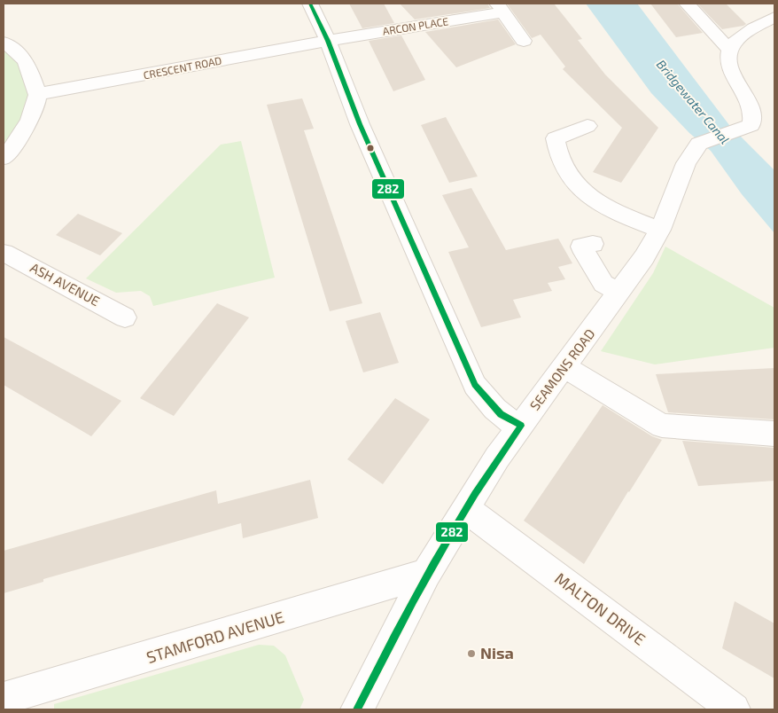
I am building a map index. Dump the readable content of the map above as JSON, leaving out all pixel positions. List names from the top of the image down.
{
  "streets": {
    "street": [
      "ARCON PLACE",
      "CRESCENT ROAD",
      "ASH AVENUE",
      "SEAMONS ROAD",
      "MALTON DRIVE",
      "STAMFORD AVENUE"
    ]
  },
  "crossings": [
    ["ARCON PLACE", "CRESCENT ROAD"],
    ["SEAMONS ROAD", "MALTON DRIVE"],
    ["SEAMONS ROAD", "STAMFORD AVENUE"]
  ],
  "water": ["Bridgewater Canal"],
  "places": ["Nisa"],
  "lines": ["transit line 282"]
}
